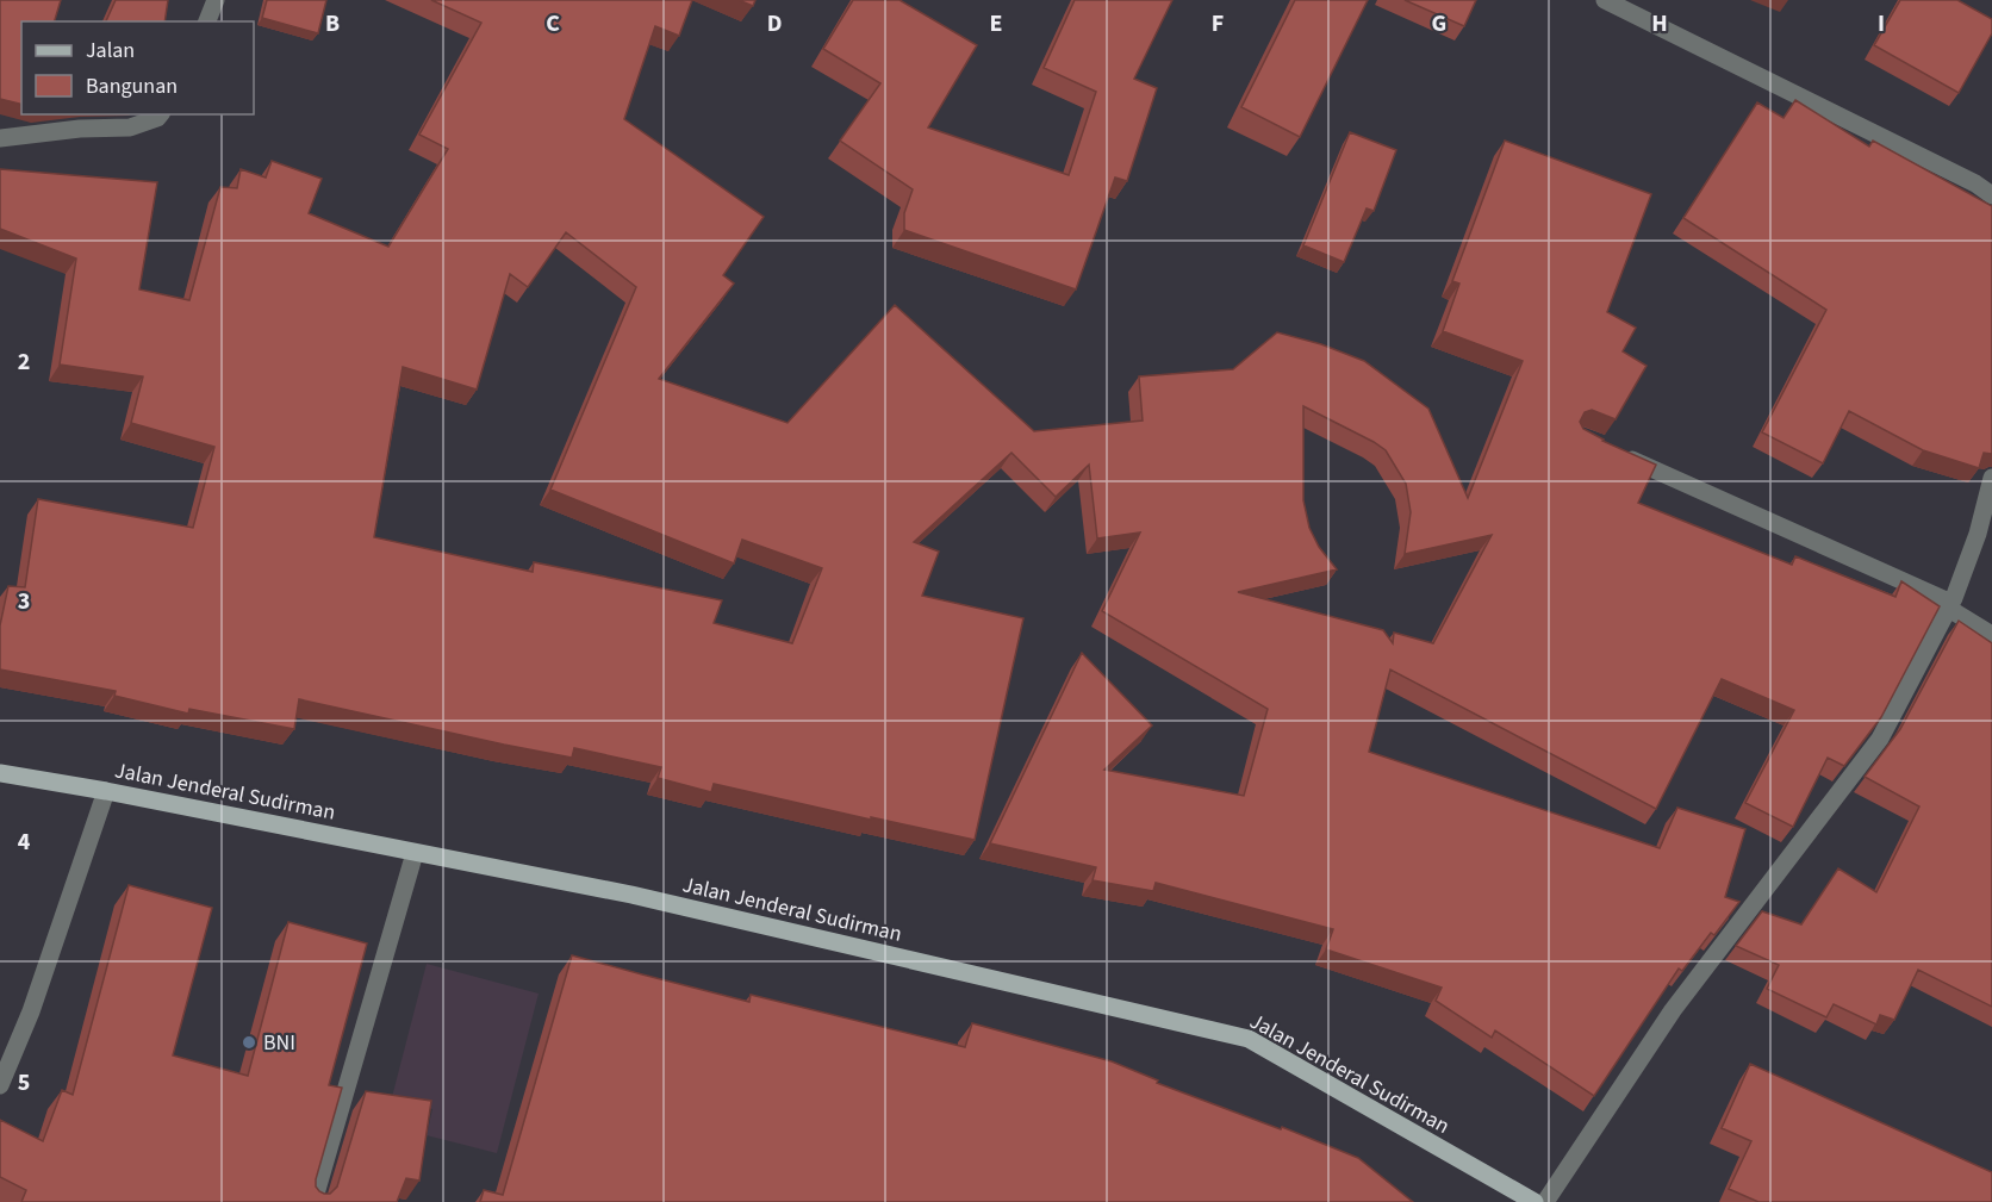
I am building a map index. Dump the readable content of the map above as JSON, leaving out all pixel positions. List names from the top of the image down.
{
  "streets": {
    "main road": ["Jalan Jenderal Sudirman"]
  },
  "places": ["BNI"],
  "legend": ["Jalan", "Bangunan"],
  "grid": {
    "columns": [
      "B",
      "C",
      "D",
      "E",
      "F",
      "G",
      "H",
      "I"
    ],
    "rows": [
      "2",
      "3",
      "4",
      "5"
    ]
  }
}
